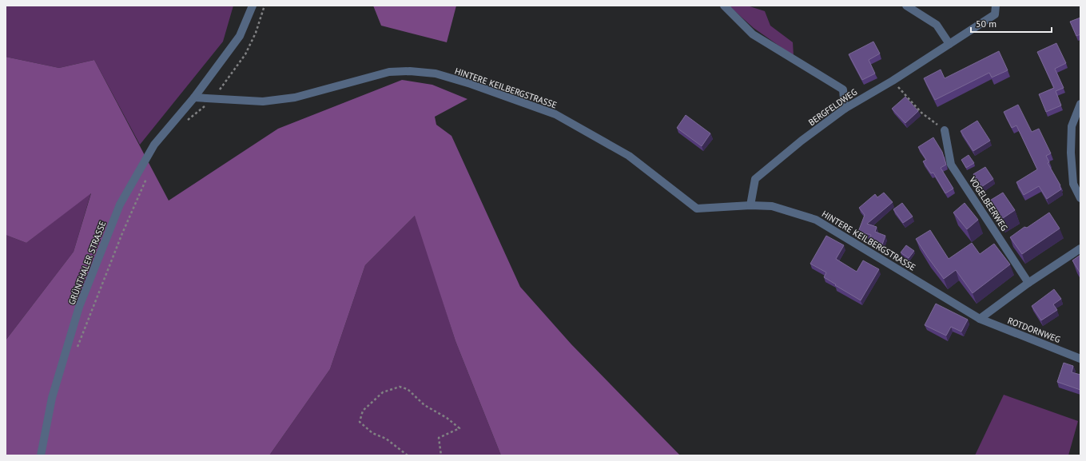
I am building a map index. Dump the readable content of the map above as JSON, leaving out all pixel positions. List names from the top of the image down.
{
  "streets": {
    "street": [
      "HINTERE KEILBERGSTRASSE",
      "BERGFELDWEG",
      "VOGELBEERWEG",
      "GRÜNTHALER STRASSE",
      "ROTDORNWEG"
    ]
  },
  "crossings": [
    ["HINTERE KEILBERGSTRASSE", "BERGFELDWEG"],
    ["HINTERE KEILBERGSTRASSE", "GRÜNTHALER STRASSE"],
    ["HINTERE KEILBERGSTRASSE", "ROTDORNWEG"]
  ],
  "scale_bar": "50 m"
}
